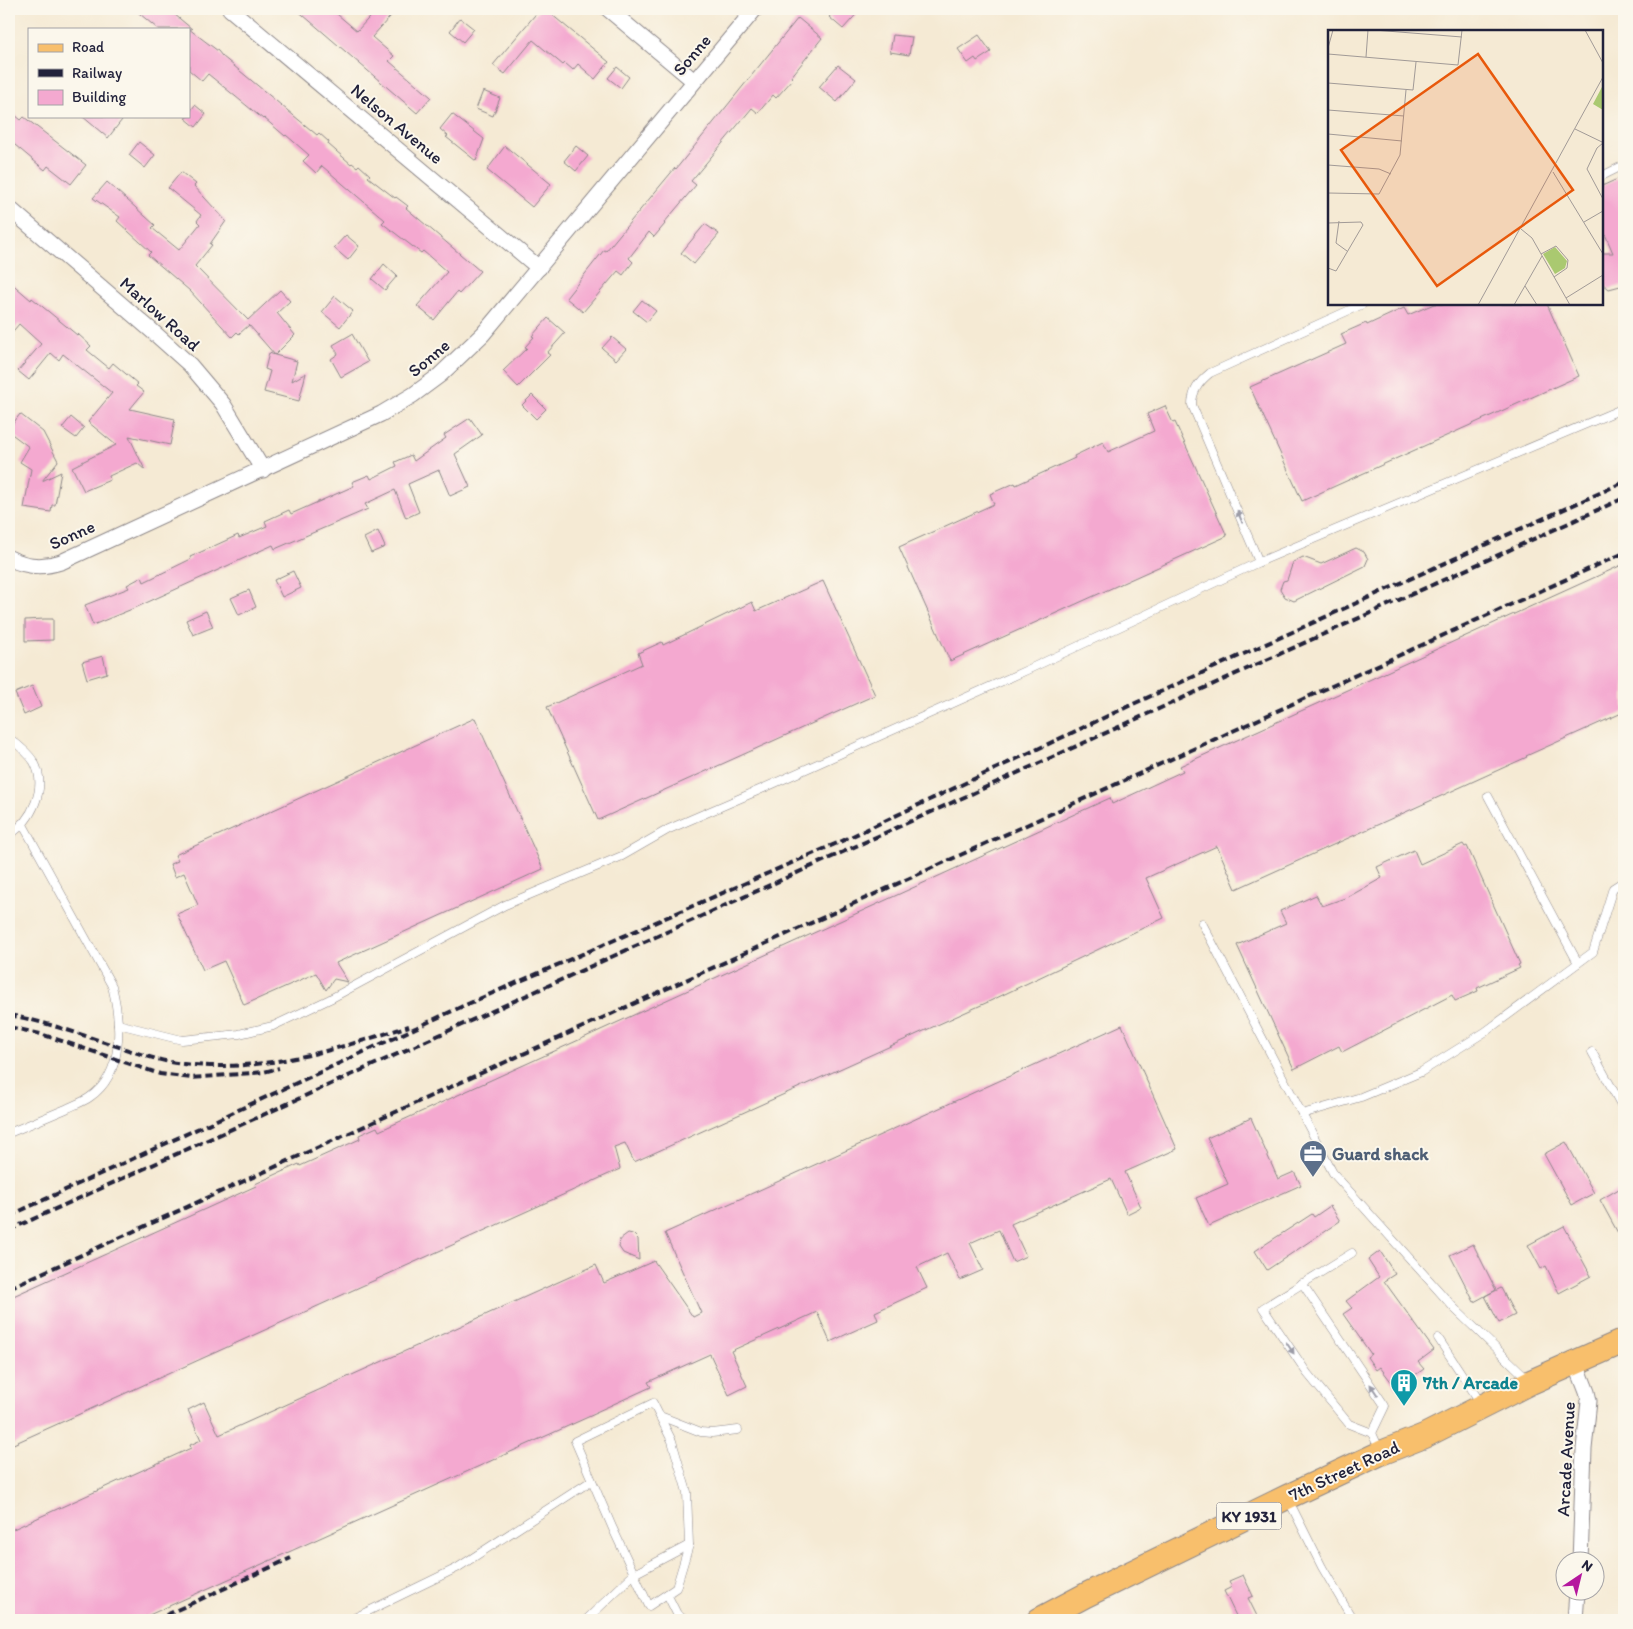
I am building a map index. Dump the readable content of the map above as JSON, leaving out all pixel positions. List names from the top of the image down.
{
  "streets": {
    "main road": ["7th Street Road", "KY 1931"],
    "street": [
      "Sonne",
      "Nelson Avenue",
      "Marlow Road",
      "Arcade Avenue"
    ]
  },
  "crossings": [
    ["Sonne", "Nelson Avenue"],
    ["Sonne", "Marlow Road"],
    ["Arcade Avenue", "7th Street Road"]
  ],
  "places": {
    "office": ["Guard shack"],
    "building": ["7th / Arcade"]
  },
  "legend": ["Road", "Railway", "Building"],
  "north": "top right"
}
